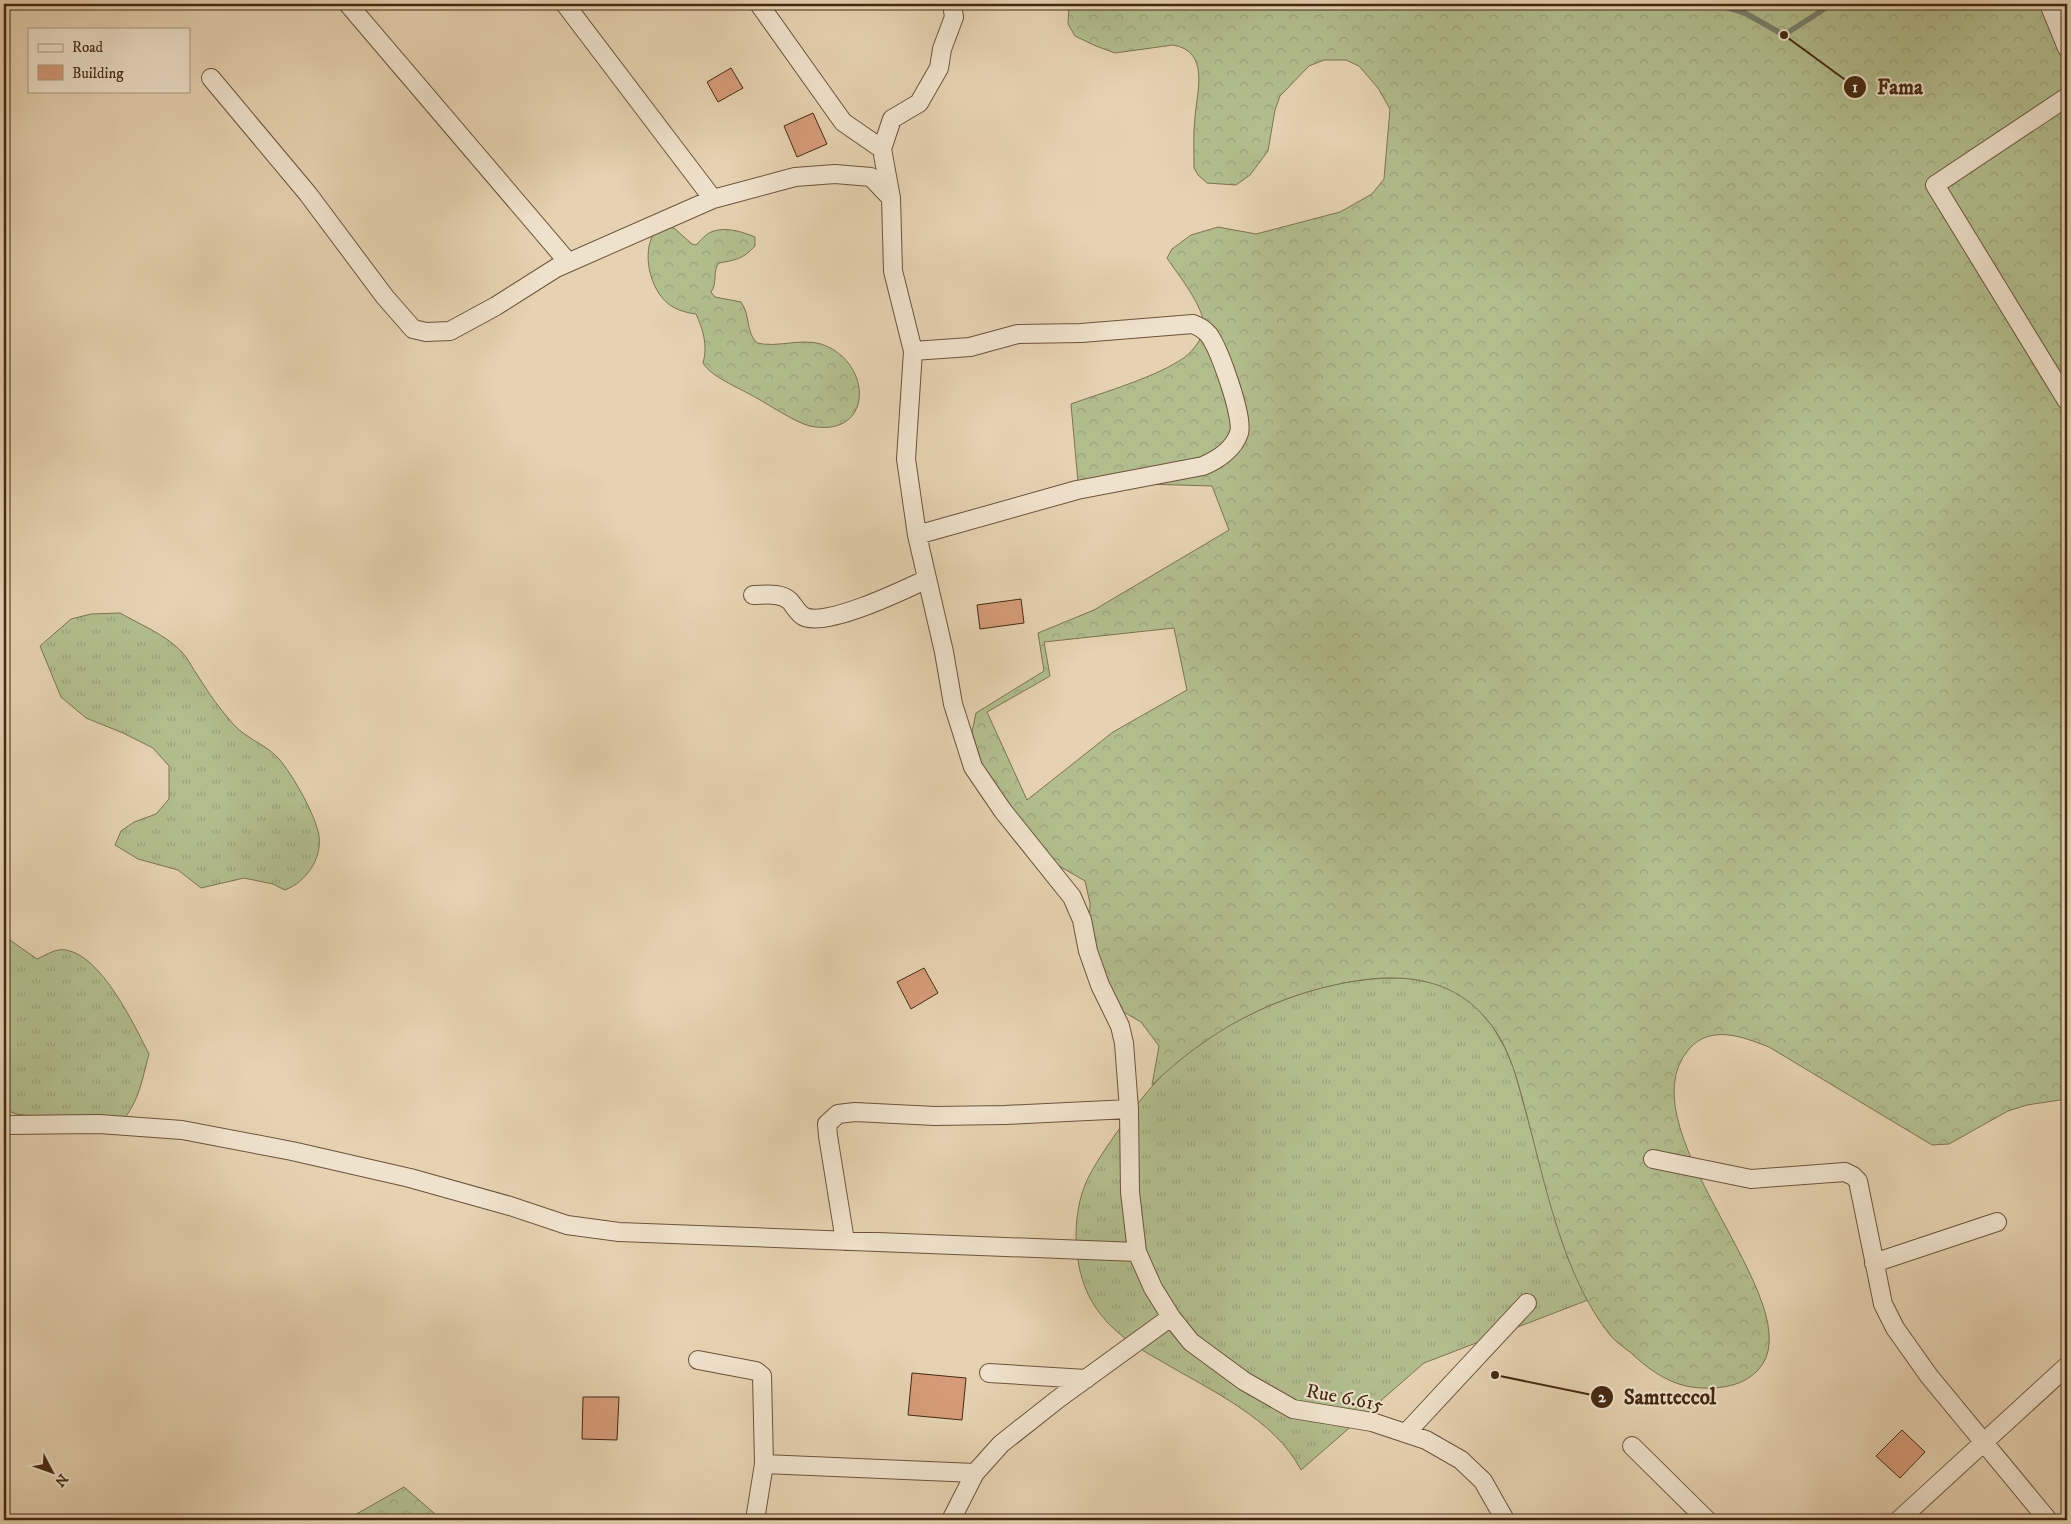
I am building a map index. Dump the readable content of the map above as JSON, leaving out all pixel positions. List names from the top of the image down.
{
  "streets": {
    "street": ["Rue 6.615"]
  },
  "places": ["Fama", "Samtteccol"],
  "legend": ["Road", "Building"],
  "north": "bottom right"
}
